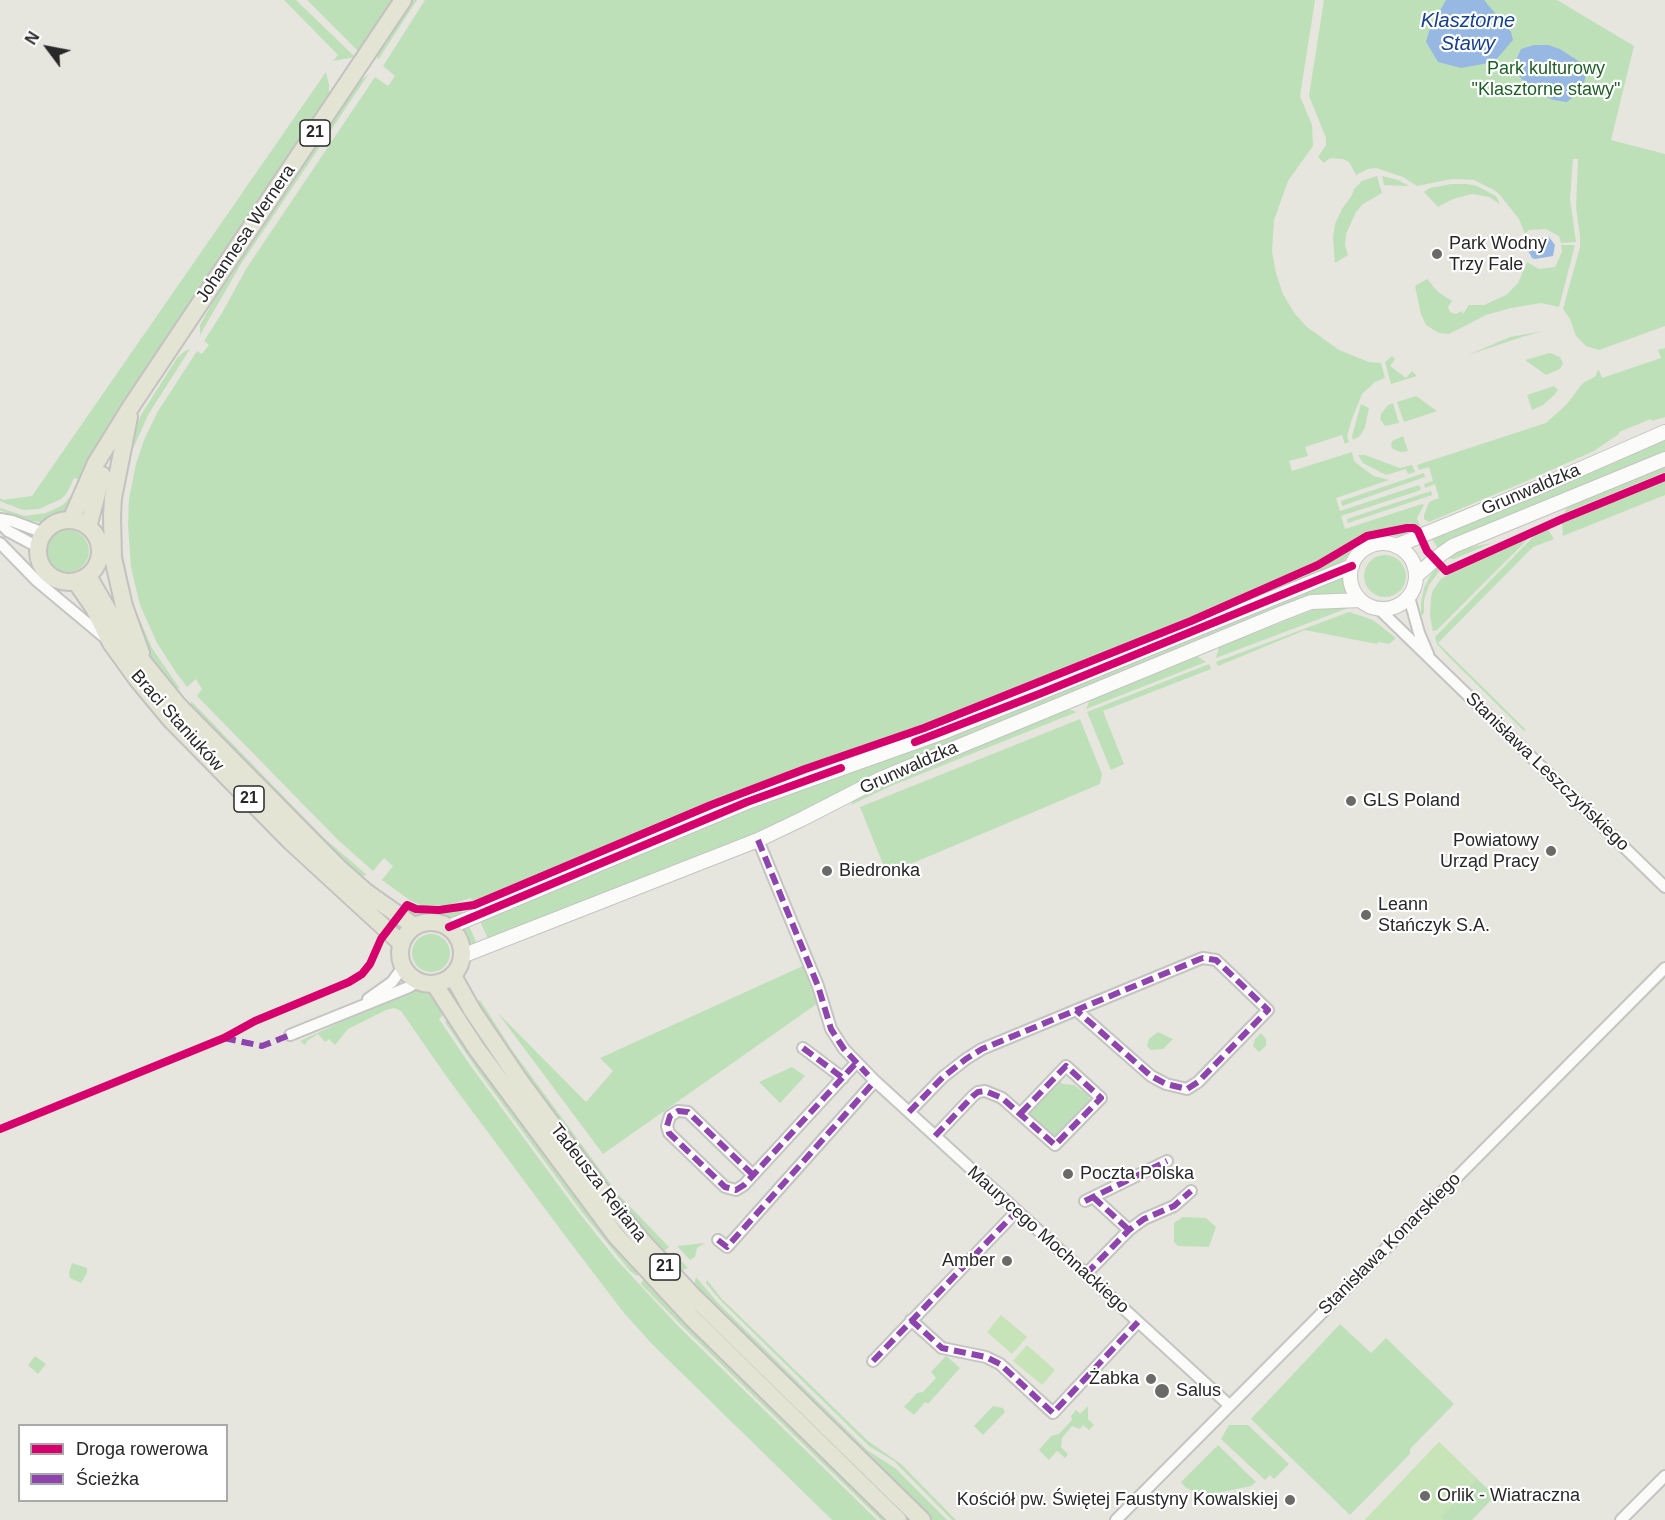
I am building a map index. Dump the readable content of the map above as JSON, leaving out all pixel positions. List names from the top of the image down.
{
  "streets": {
    "main road": [
      "21",
      "Johannesa Wernera",
      "Braci Staniuków",
      "Tadeusza Rejtana"
    ],
    "street": [
      "Grunwaldzka",
      "Stanisława Leszczyńskiego",
      "Maurycego Mochnackiego",
      "Stanisława Konarskiego"
    ]
  },
  "crossings": [
    ["21", "Johannesa Wernera"],
    ["21", "Braci Staniuków"],
    ["Johannesa Wernera", "Braci Staniuków"],
    ["Grunwaldzka", "Braci Staniuków"],
    ["Grunwaldzka", "Stanisława Leszczyńskiego"],
    ["Grunwaldzka", "Tadeusza Rejtana"],
    ["Grunwaldzka", "Maurycego Mochnackiego"],
    ["Braci Staniuków", "Tadeusza Rejtana"],
    ["Maurycego Mochnackiego", "Stanisława Konarskiego"]
  ],
  "water": ["Klasztorne Stawy"],
  "parks": ["Park kulturowy \"Klasztorne stawy\""],
  "places": [
    "Park Wodny Trzy Fale",
    "GLS Poland",
    "Powiatowy Urząd Pracy",
    "Biedronka",
    "Leann Stańczyk S.A.",
    "Poczta Polska",
    "Amber",
    "Żabka",
    "Salus",
    "Orlik - Wiatraczna",
    "Kościół pw. Świętej Faustyny Kowalskiej"
  ],
  "legend": ["Droga rowerowa", "Ścieżka"],
  "north": "top left"
}
